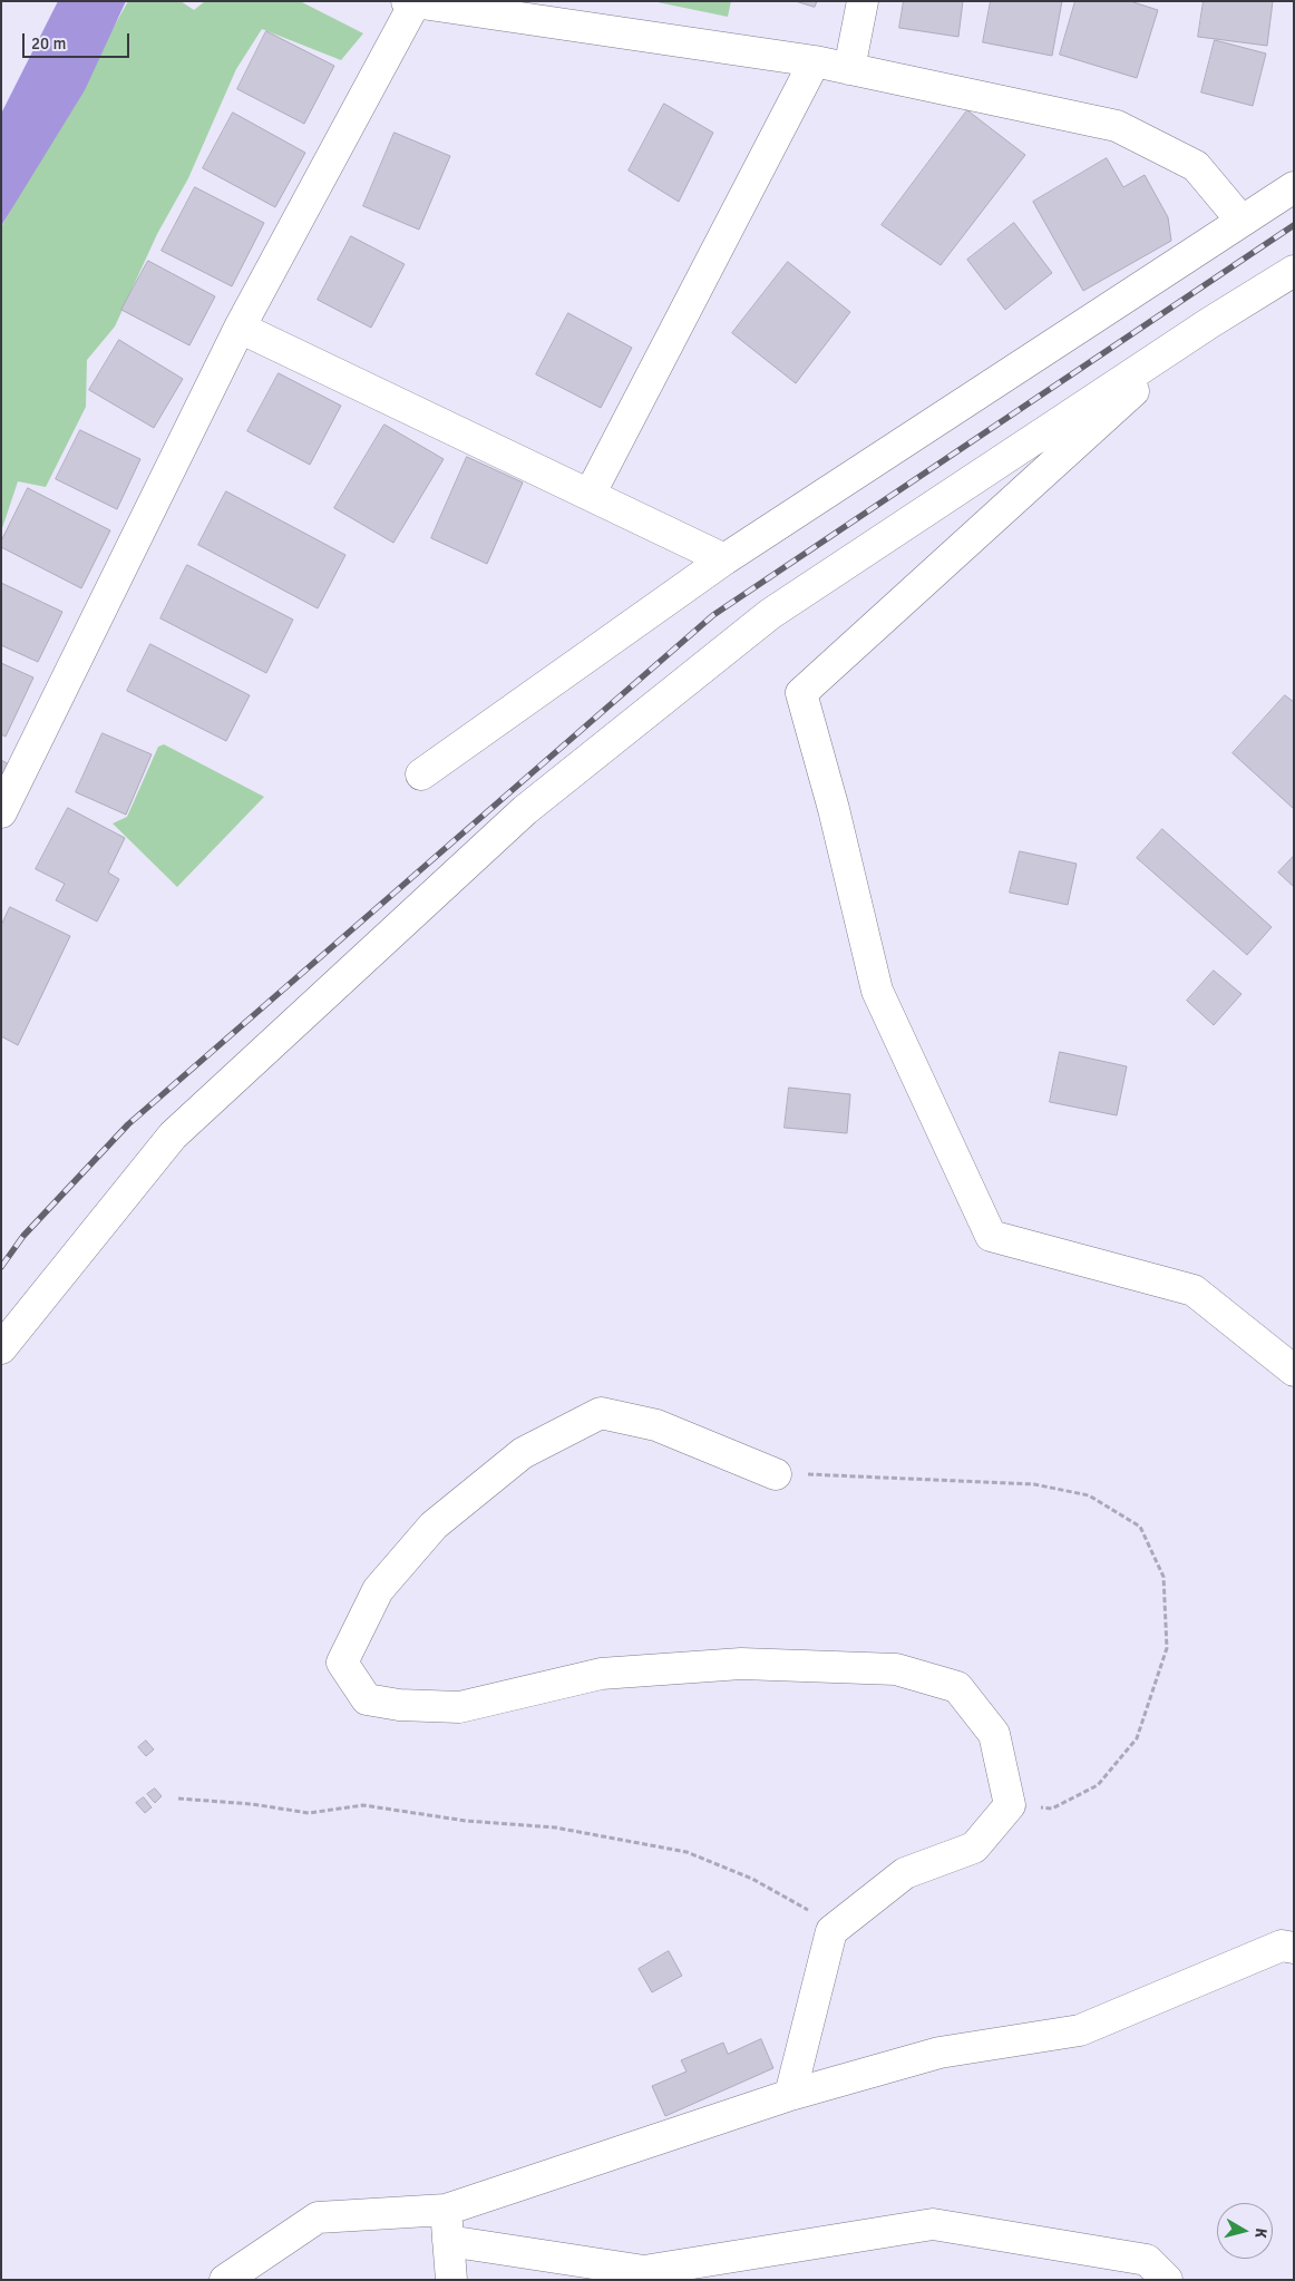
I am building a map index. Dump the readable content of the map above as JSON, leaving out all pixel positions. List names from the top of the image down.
{
  "scale_bar": "20 m",
  "north": "right"
}
